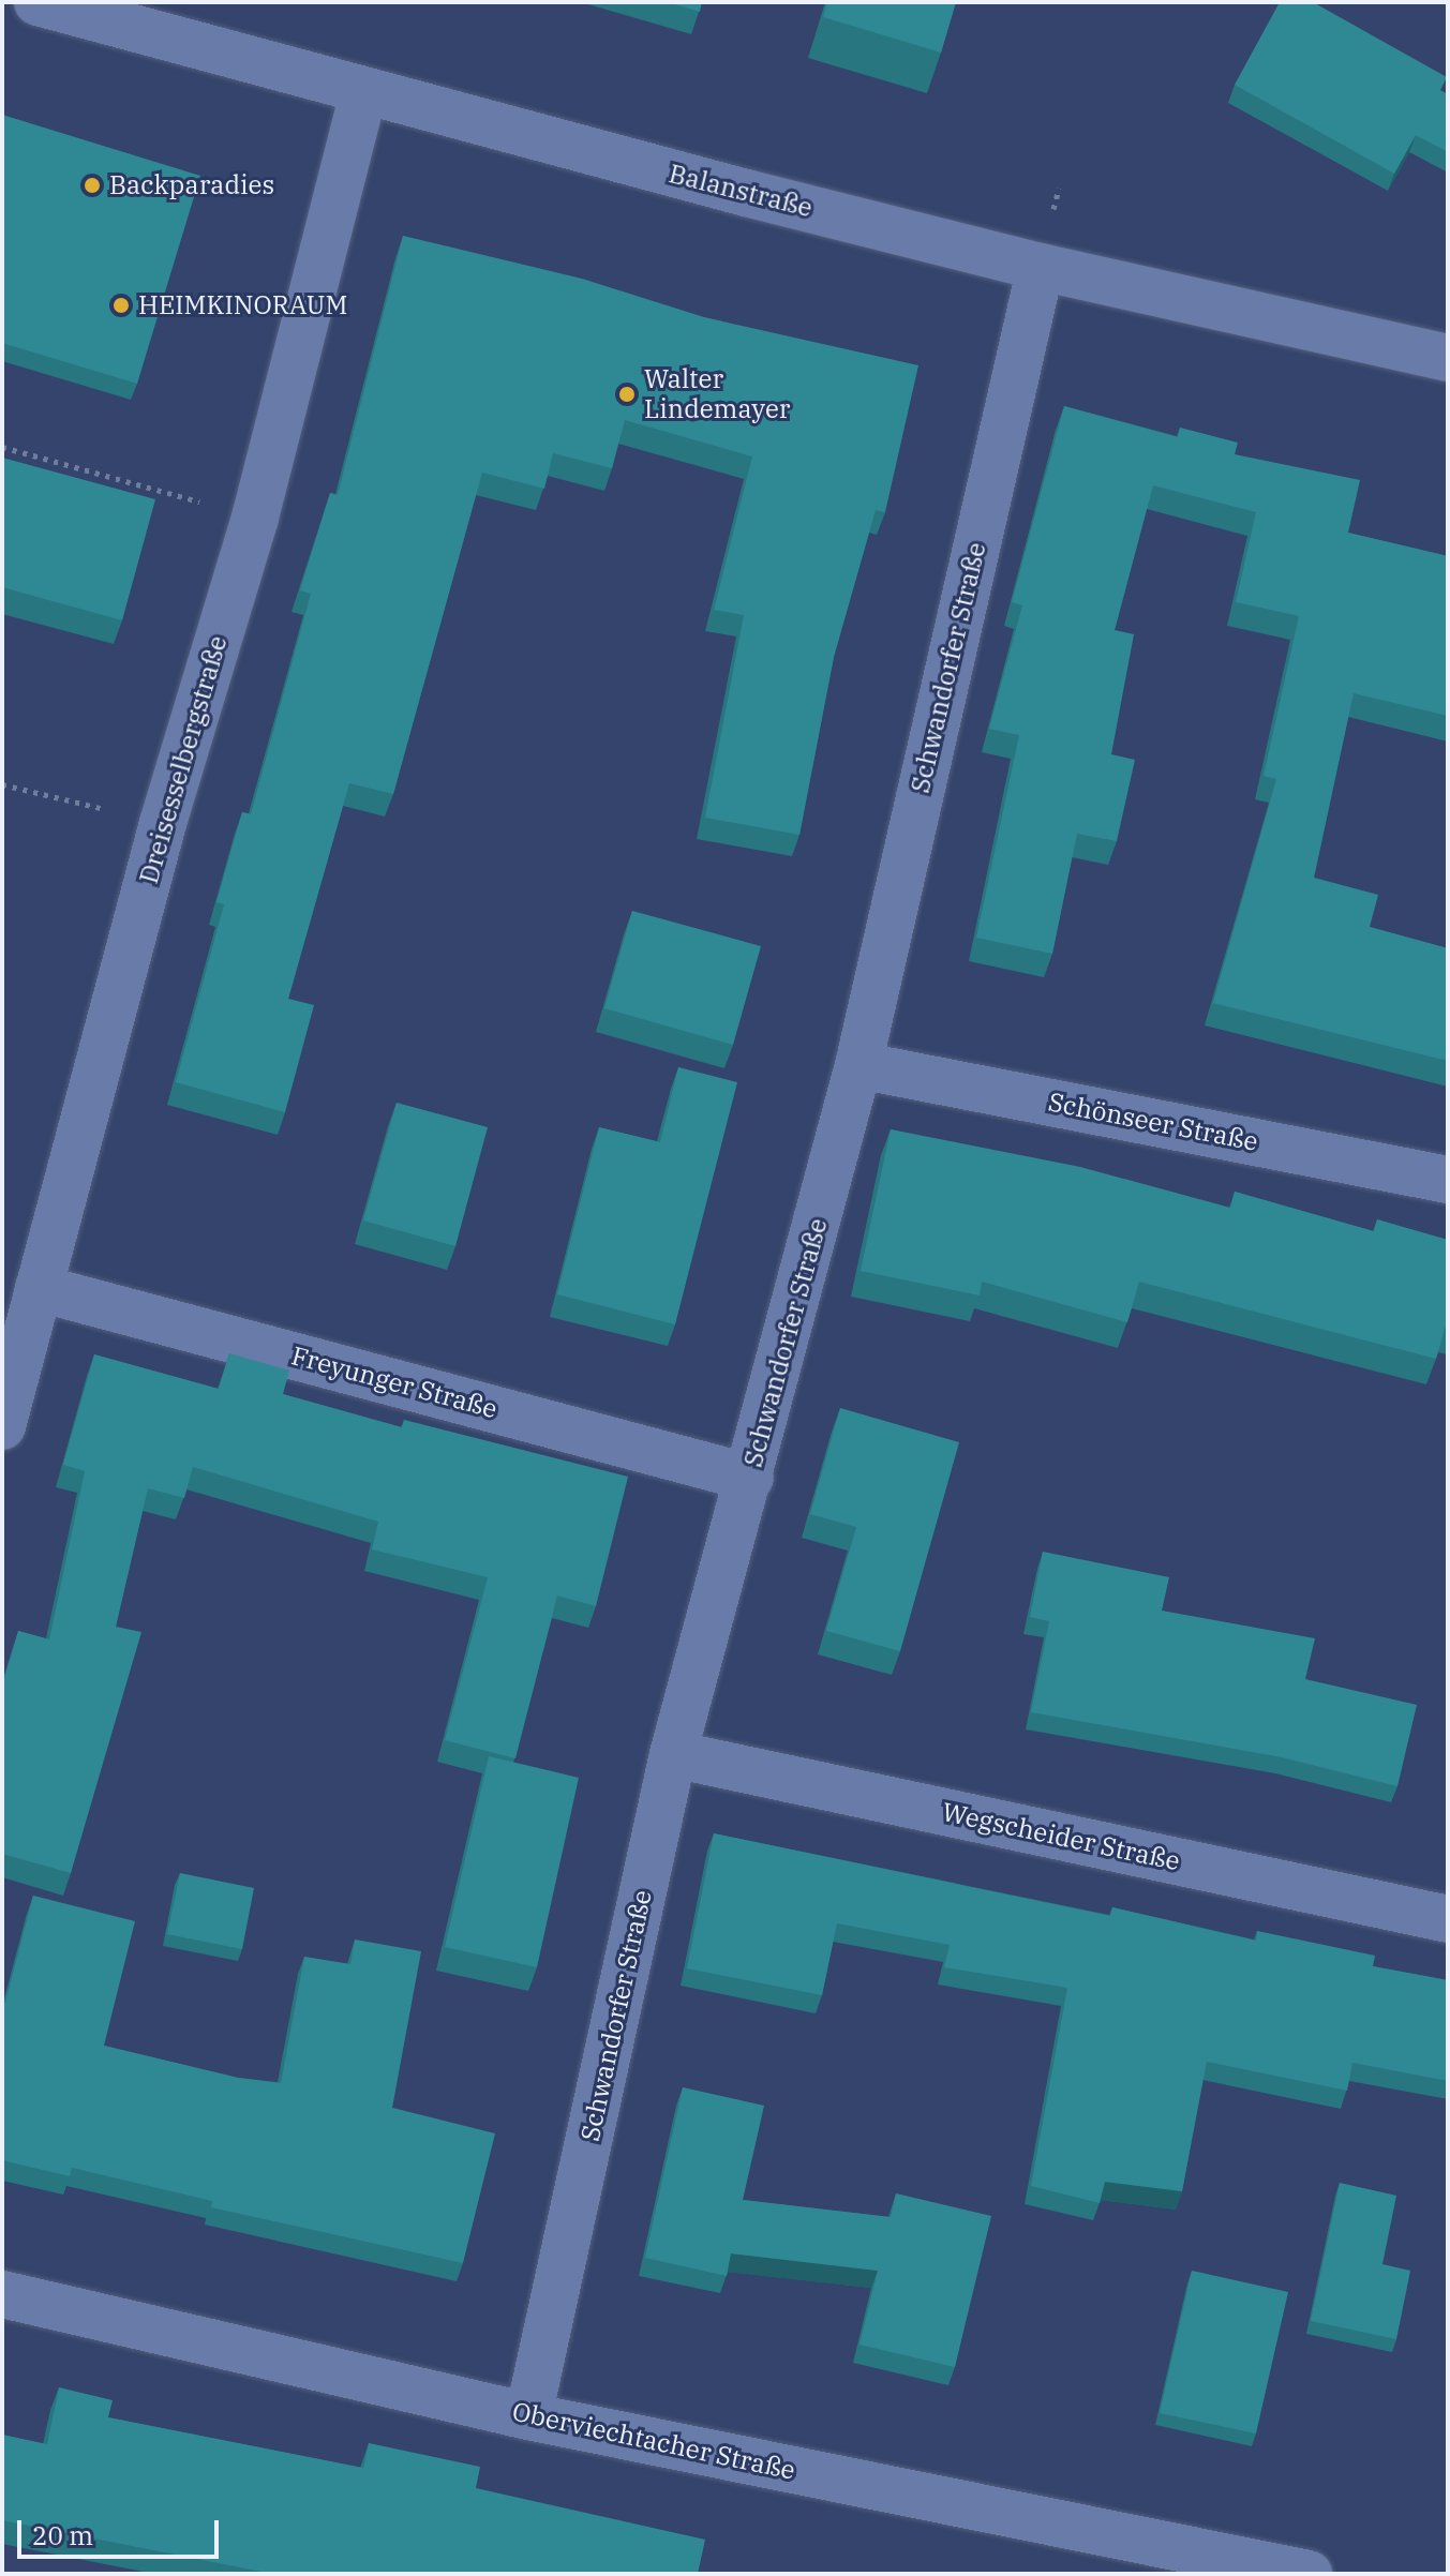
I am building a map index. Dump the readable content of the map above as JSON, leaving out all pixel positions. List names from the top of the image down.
{
  "streets": {
    "street": [
      "Balanstraße",
      "Schwandorfer Straße",
      "Dreisesselbergstraße",
      "Schönseer Straße",
      "Freyunger Straße",
      "Wegscheider Straße",
      "Oberviechtacher Straße"
    ]
  },
  "crossings": [
    ["Balanstraße", "Schwandorfer Straße"],
    ["Balanstraße", "Dreisesselbergstraße"],
    ["Schwandorfer Straße", "Schönseer Straße"],
    ["Schwandorfer Straße", "Freyunger Straße"],
    ["Schwandorfer Straße", "Wegscheider Straße"],
    ["Schwandorfer Straße", "Oberviechtacher Straße"],
    ["Dreisesselbergstraße", "Freyunger Straße"]
  ],
  "places": ["Backparadies", "HEIMKINORAUM", "Walter Lindemayer"],
  "scale_bar": "20 m"
}
